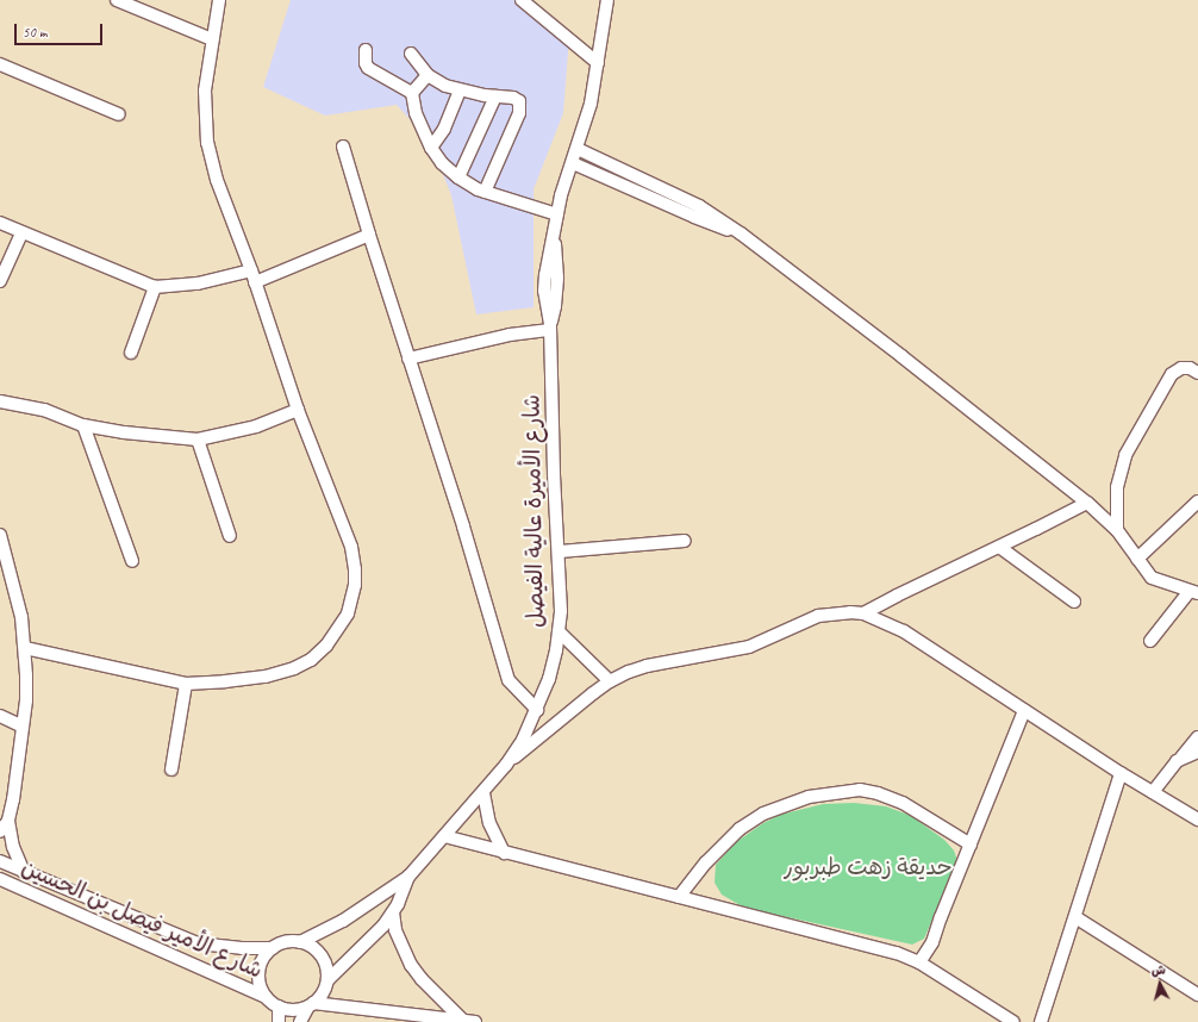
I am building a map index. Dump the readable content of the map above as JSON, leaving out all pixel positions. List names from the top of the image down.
{
  "streets": {
    "street": ["شارع الأميرة عالية الفيصل", "شارع الأمير فيصل بن الحسين"]
  },
  "crossings": [
    ["شارع الأميرة عالية الفيصل", "شارع الأمير فيصل بن الحسين"]
  ],
  "parks": ["حديقة زهت طبربور"],
  "scale_bar": "50 m",
  "north": "top"
}
